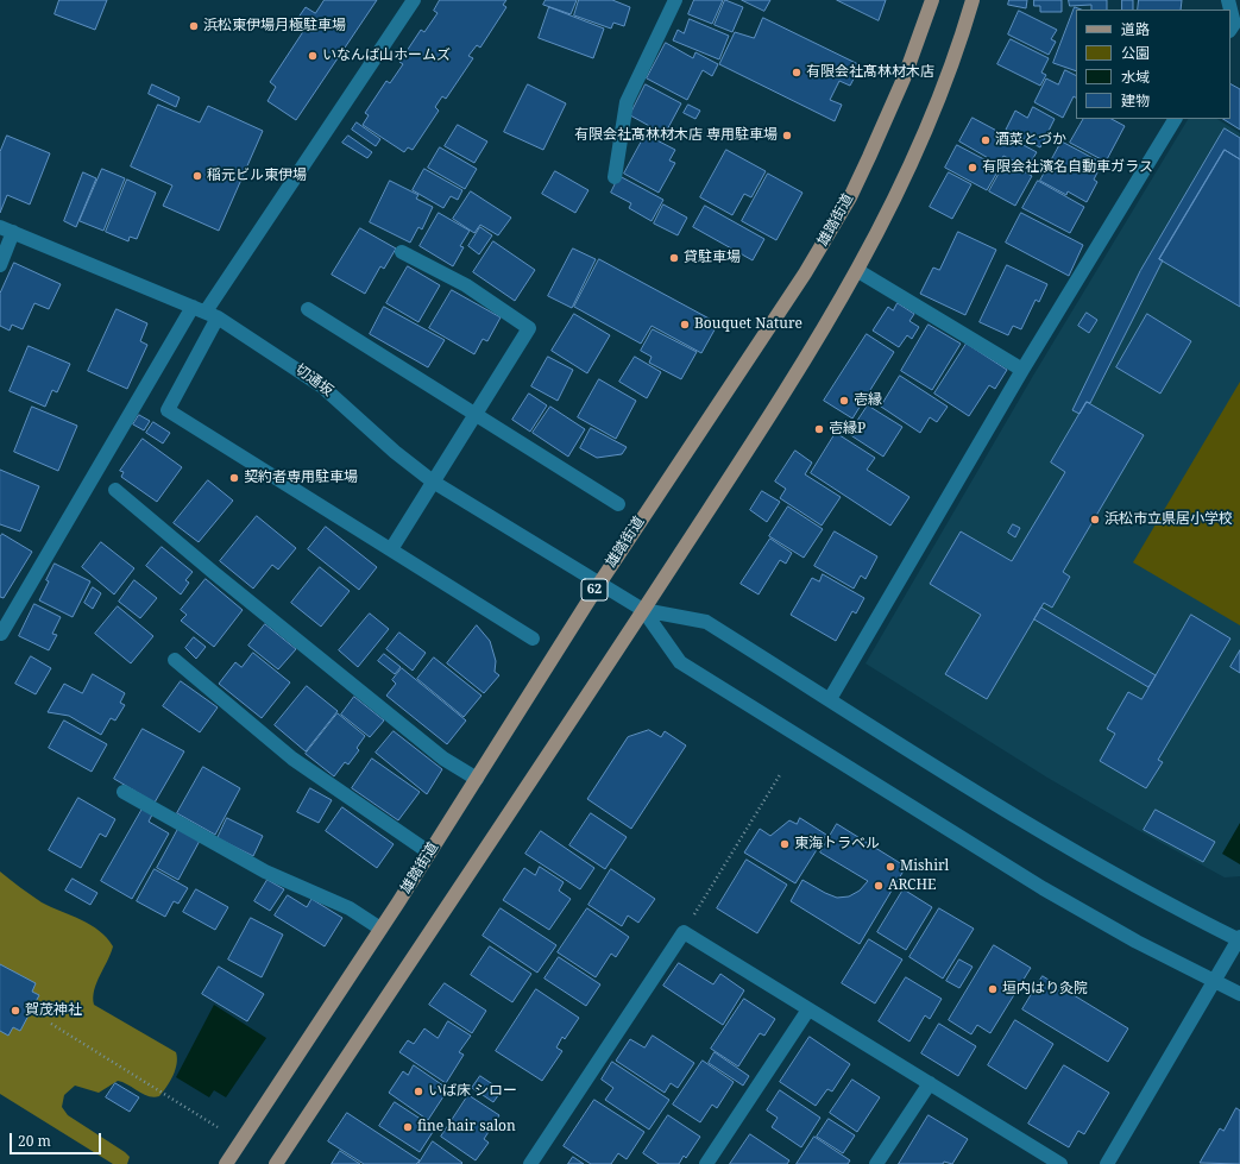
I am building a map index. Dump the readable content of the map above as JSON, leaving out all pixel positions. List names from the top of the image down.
{
  "streets": {
    "main road": ["雄踏街道", "62"],
    "street": ["切通坂"]
  },
  "crossings": [
    ["雄踏街道", "切通坂"]
  ],
  "places": [
    "浜松東伊場月極駐車場",
    "いなんば山ホームズ",
    "有限会社髙林材木店",
    "有限会社髙林材木店 専用駐車場",
    "酒菜とづか",
    "有限会社濱名自動車ガラス",
    "稲元ビル東伊場",
    "貸駐車場",
    "Bouquet Nature",
    "壱縁",
    "壱縁P",
    "契約者専用駐車場",
    "浜松市立県居小学校",
    "東海トラベル",
    "Mishirl",
    "ARCHE",
    "垣内はり灸院",
    "賀茂神社",
    "いば床 シロー",
    "fine hair salon"
  ],
  "legend": [
    "道路",
    "公園",
    "水域",
    "建物"
  ],
  "scale_bar": "20 m"
}
